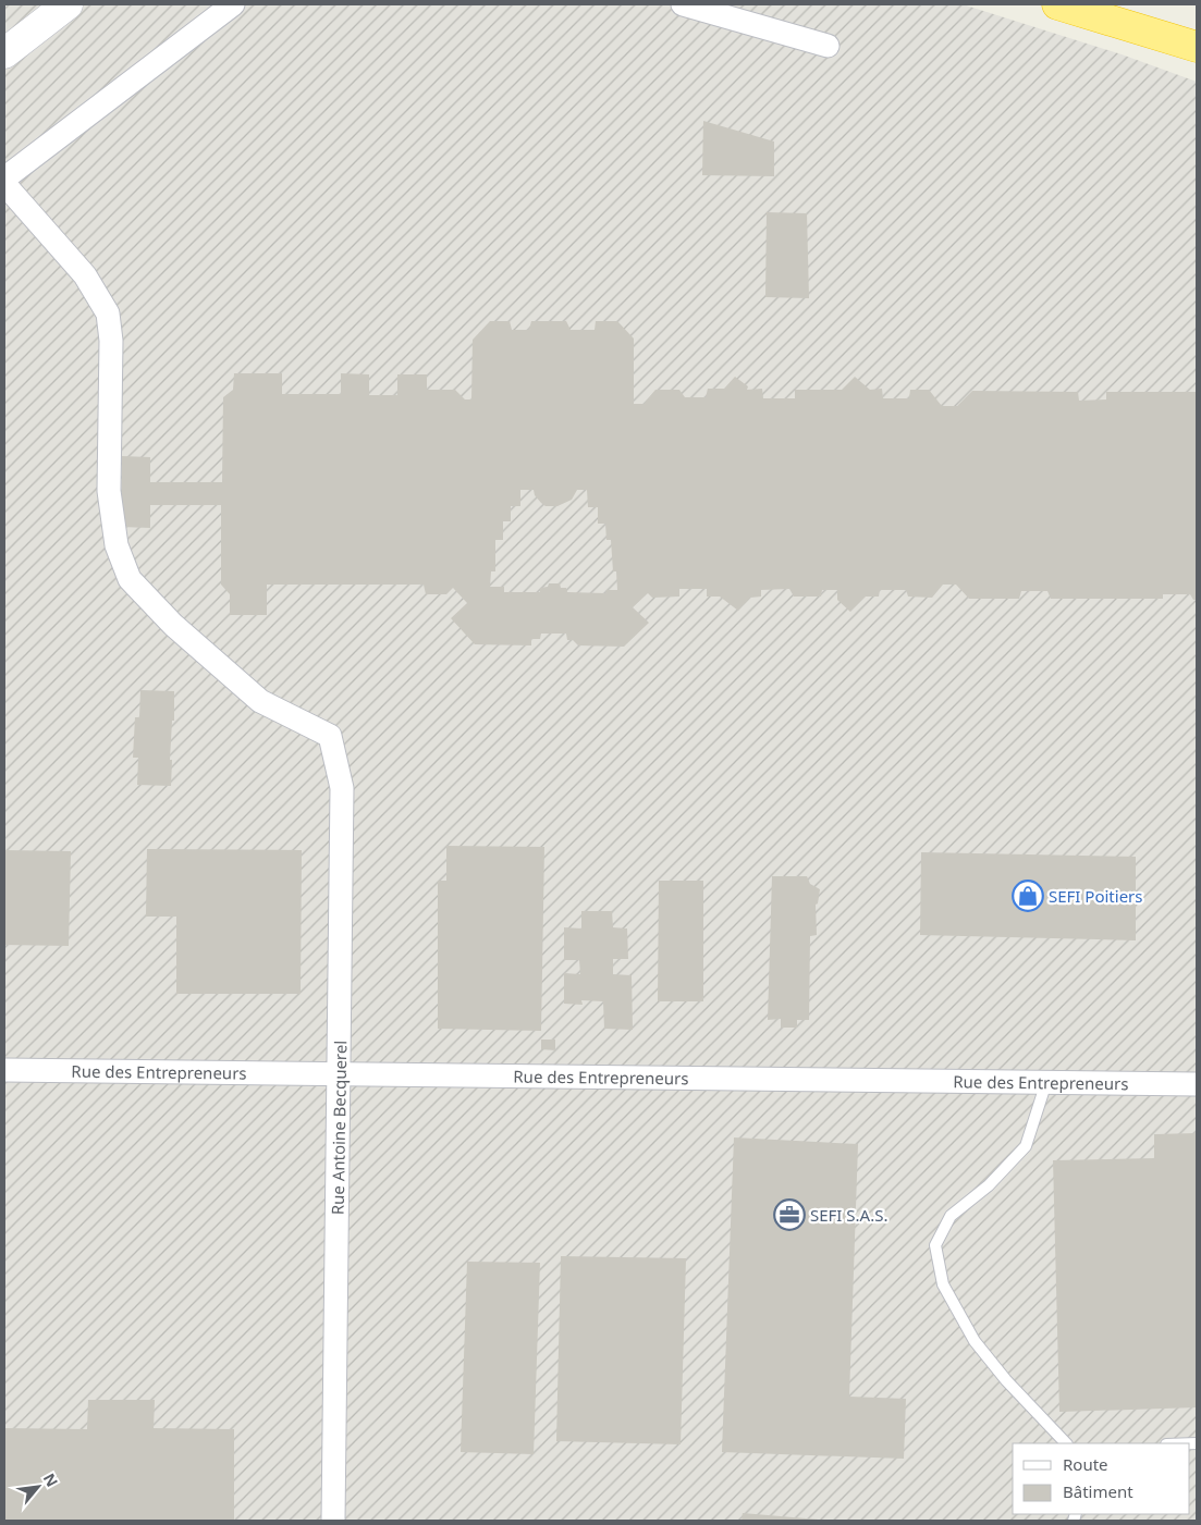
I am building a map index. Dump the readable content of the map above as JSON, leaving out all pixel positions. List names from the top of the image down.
{
  "streets": {
    "street": ["Rue des Entrepreneurs", "Rue Antoine Becquerel"]
  },
  "crossings": [
    ["Rue des Entrepreneurs", "Rue Antoine Becquerel"]
  ],
  "places": {
    "shop": ["SEFI Poitiers"],
    "office": ["SEFI S.A.S."]
  },
  "legend": ["Route", "Bâtiment"],
  "north": "top right"
}
